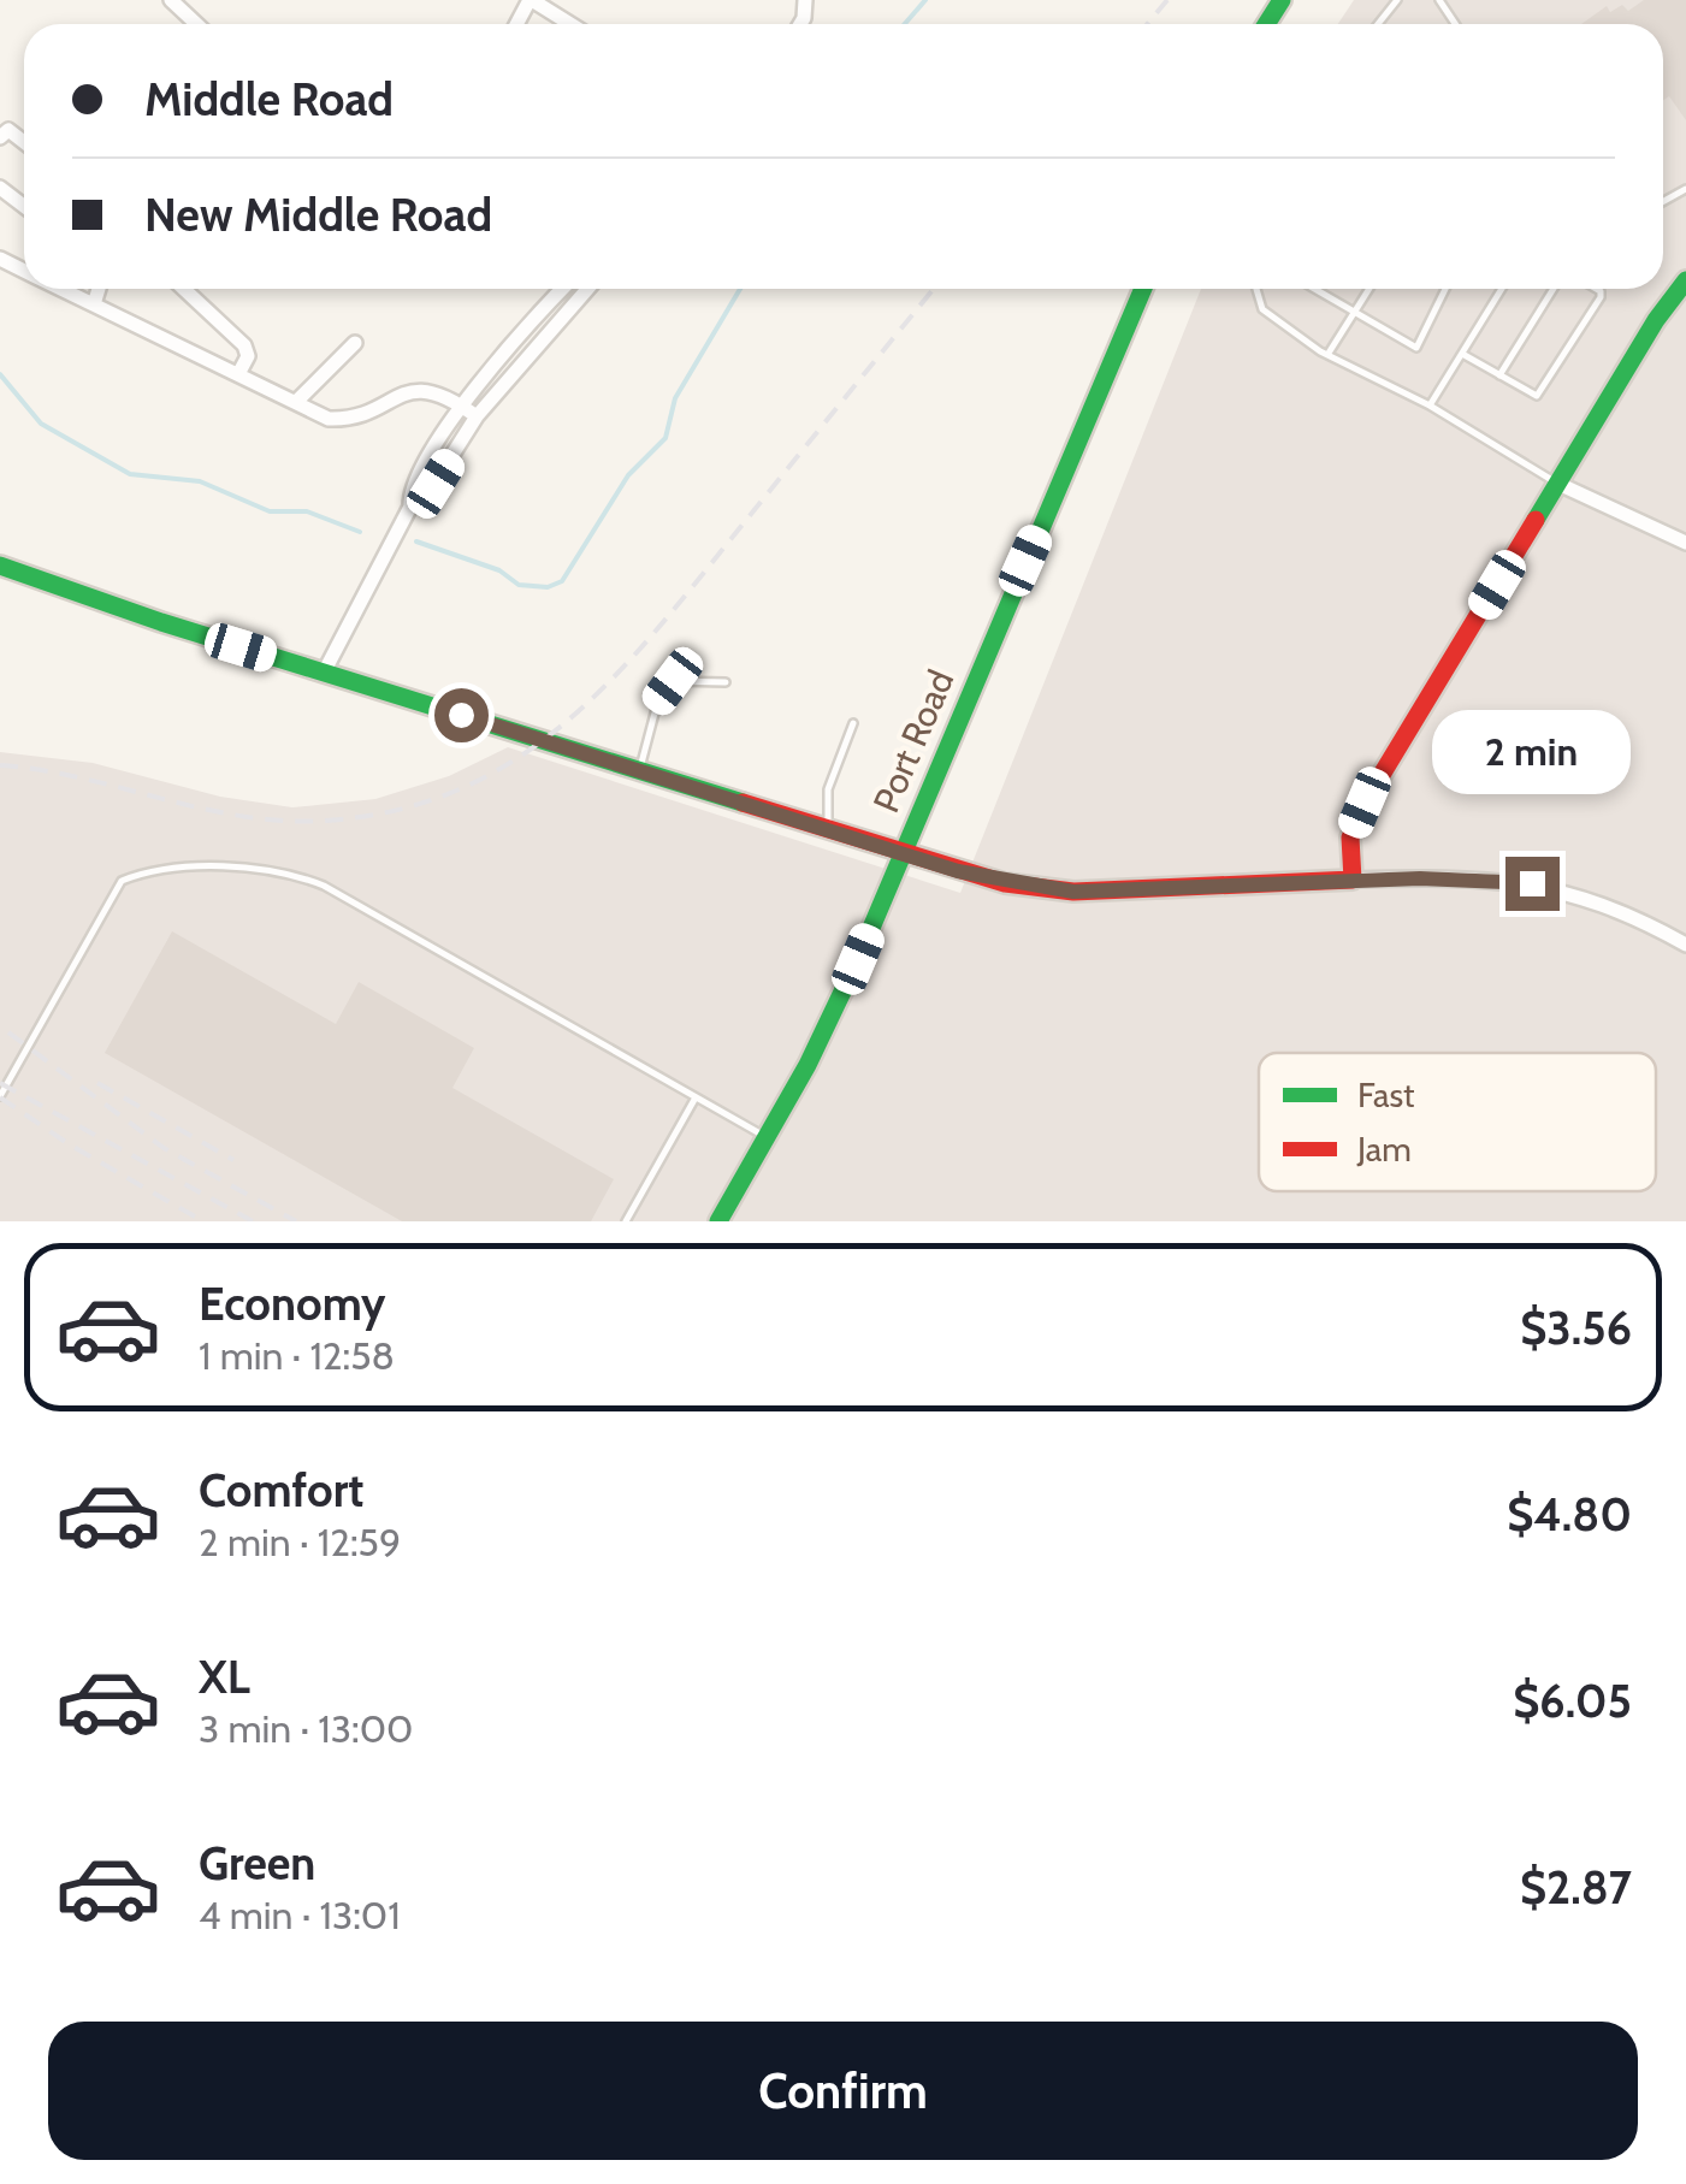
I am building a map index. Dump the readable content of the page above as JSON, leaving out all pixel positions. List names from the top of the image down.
{
  "streets": {
    "main road": ["Port Road"]
  },
  "legend": ["Fast", "Jam"],
  "page": {
    "banner": ["Middle Road", "New Middle Road"],
    "bubble": "2 min",
    "list": [
      {
        "name": "Economy",
        "note": "1 min · 12:58",
        "value": "$3.56"
      },
      {
        "name": "Comfort",
        "note": "2 min · 12:59",
        "value": "$4.80"
      },
      {
        "name": "XL",
        "note": "3 min · 13:00",
        "value": "$6.05"
      },
      {
        "name": "Green",
        "note": "4 min · 13:01",
        "value": "$2.87"
      }
    ],
    "buttons": "Confirm"
  }
}
